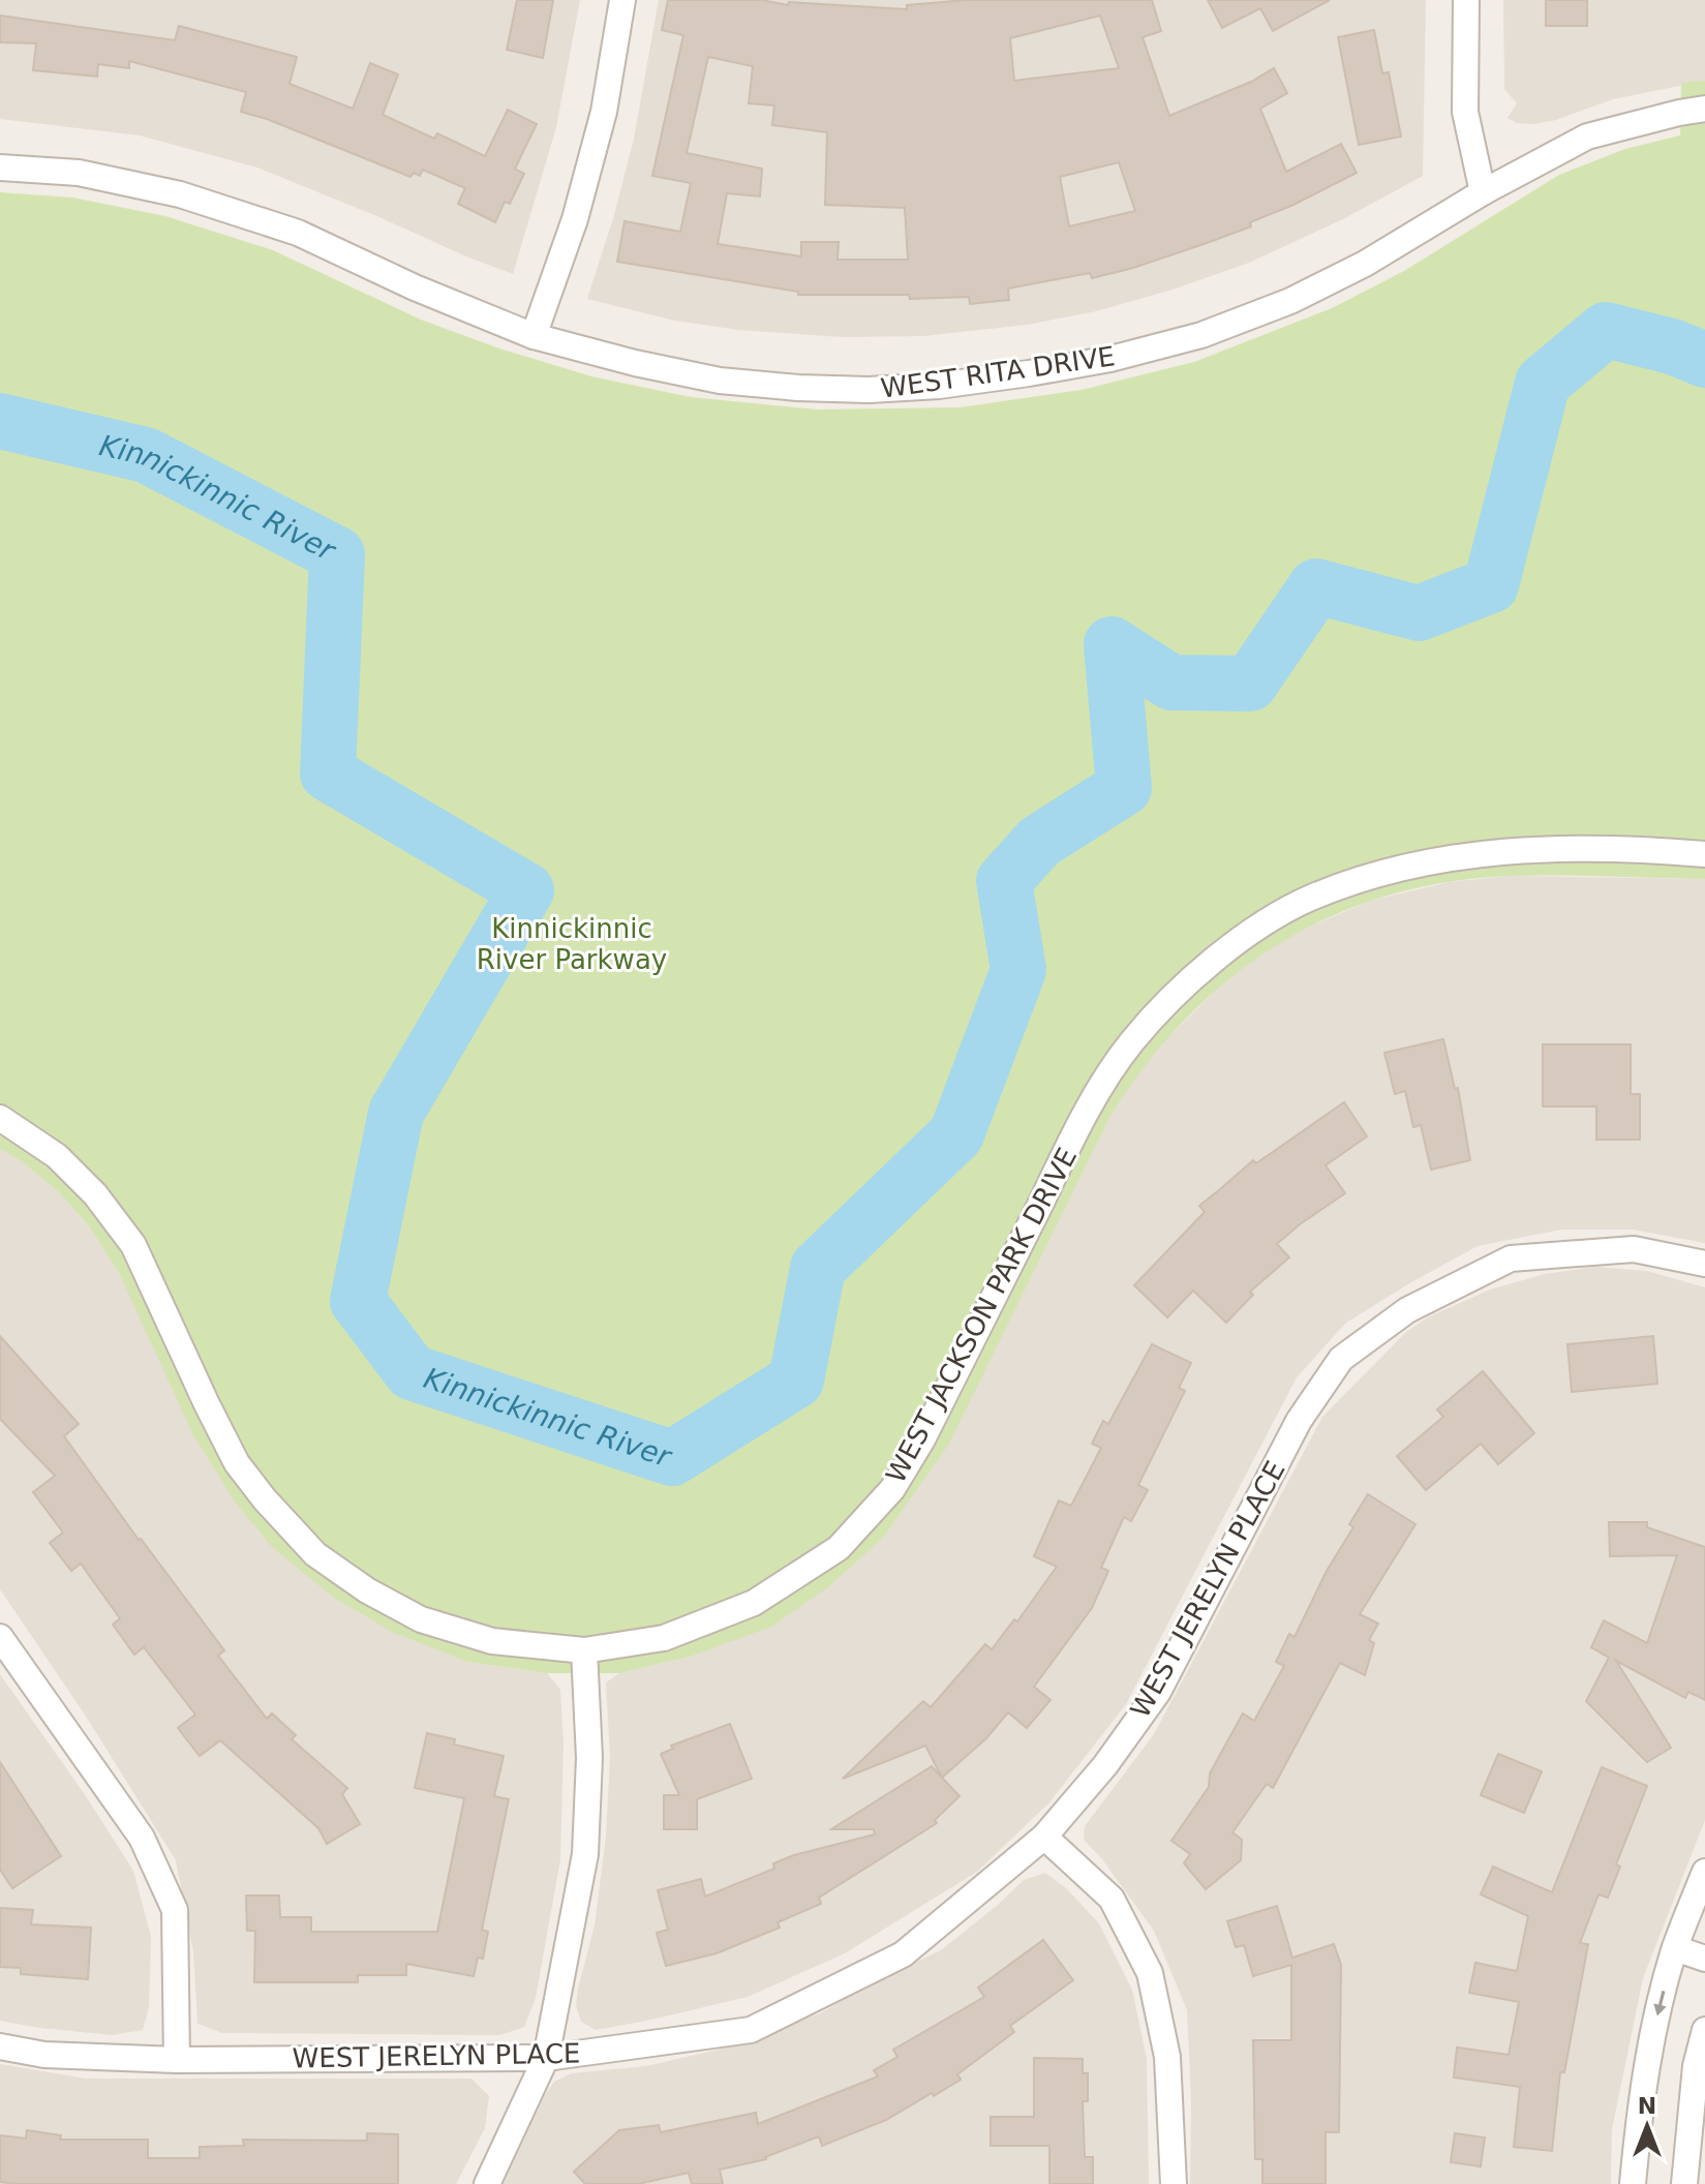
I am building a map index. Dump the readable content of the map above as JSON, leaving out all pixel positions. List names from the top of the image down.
{
  "streets": {
    "street": ["WEST RITA DRIVE", "WEST JACKSON PARK DRIVE", "WEST JERELYN PLACE"]
  },
  "water": ["Kinnickinnic River"],
  "parks": ["Kinnickinnic River Parkway"],
  "north": "top"
}
